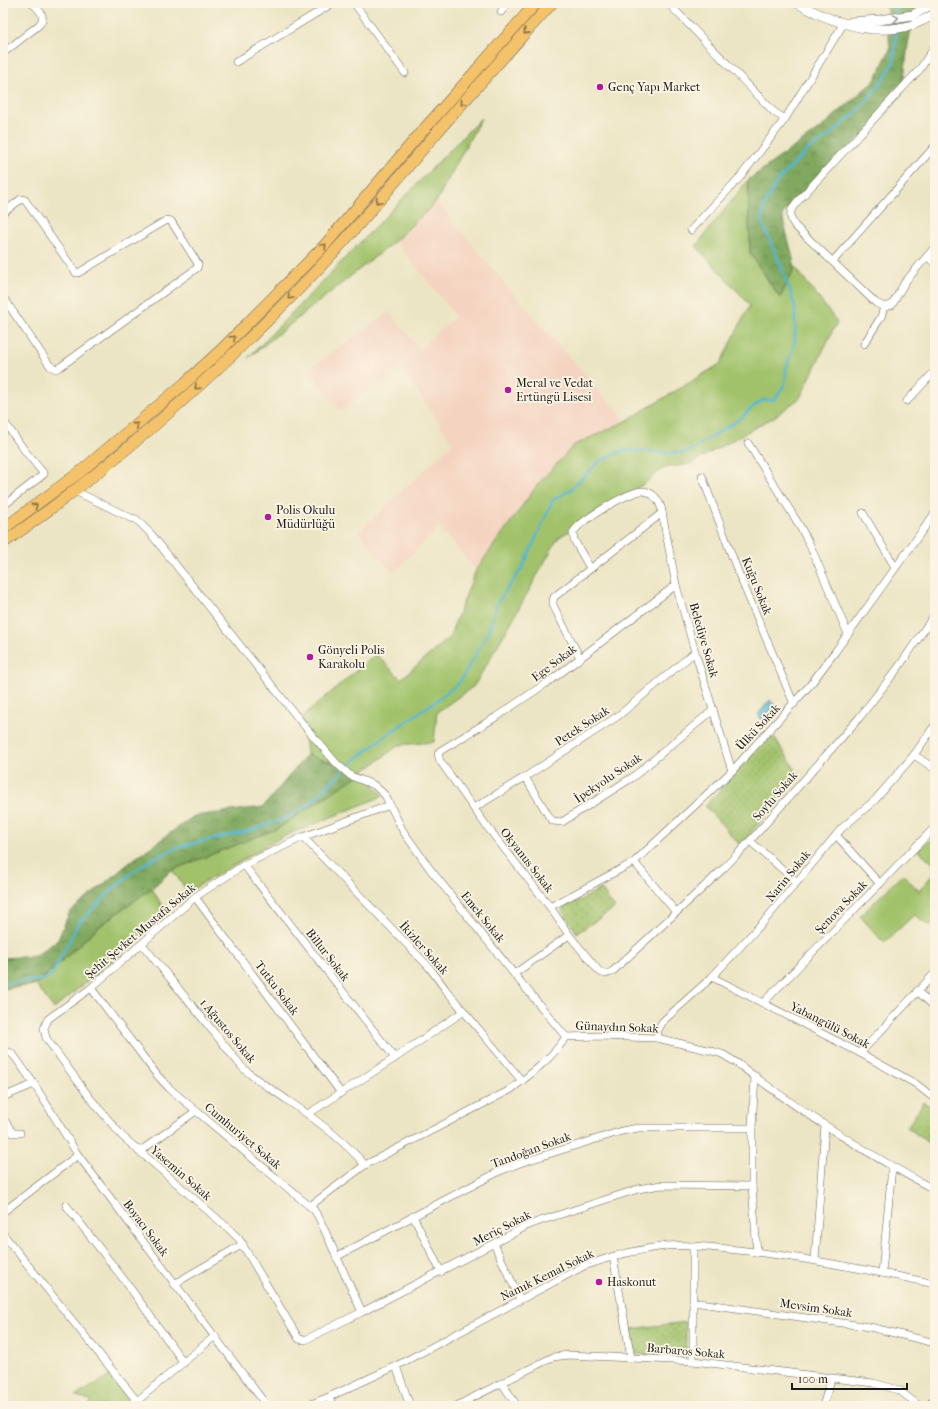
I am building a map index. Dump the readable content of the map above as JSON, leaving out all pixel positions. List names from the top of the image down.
{
  "streets": {
    "street": [
      "Kuğu Sokak",
      "Belediye Sokak",
      "Ege Sokak",
      "Petek Sokak",
      "Ülkü Sokak",
      "İpekyolu Sokak",
      "Soylu Sokak",
      "Okyanus Sokak",
      "Narin Sokak",
      "Şenova Sokak",
      "Emek Sokak",
      "Şehit Şevket Mustafa Sokak",
      "İkizler Sokak",
      "Billur Sokak",
      "Tutku Sokak",
      "Yabangülü Sokak",
      "Günaydın Sokak",
      "1 Ağustos Sokak",
      "Cumhuriyet Sokak",
      "Tandoğan Sokak",
      "Yasemin Sokak",
      "Boyacı Sokak",
      "Meriç Sokak",
      "Namık Kemal Sokak",
      "Mevsim Sokak",
      "Barbaros Sokak"
    ]
  },
  "crossings": [
    ["Kuğu Sokak", "Ülkü Sokak"],
    ["Belediye Sokak", "Ege Sokak"],
    ["Belediye Sokak", "Petek Sokak"],
    ["Belediye Sokak", "Ülkü Sokak"],
    ["Belediye Sokak", "İpekyolu Sokak"],
    ["Ege Sokak", "Okyanus Sokak"],
    ["Petek Sokak", "İpekyolu Sokak"],
    ["Petek Sokak", "Okyanus Sokak"],
    ["Ülkü Sokak", "Okyanus Sokak"],
    ["Soylu Sokak", "Okyanus Sokak"],
    ["Narin Sokak", "Yabangülü Sokak"],
    ["Narin Sokak", "Günaydın Sokak"],
    ["Şenova Sokak", "Yabangülü Sokak"],
    ["Emek Sokak", "Şehit Şevket Mustafa Sokak"],
    ["Emek Sokak", "Günaydın Sokak"],
    ["Şehit Şevket Mustafa Sokak", "İkizler Sokak"],
    ["Şehit Şevket Mustafa Sokak", "Billur Sokak"],
    ["Şehit Şevket Mustafa Sokak", "Tutku Sokak"],
    ["Şehit Şevket Mustafa Sokak", "1 Ağustos Sokak"],
    ["Şehit Şevket Mustafa Sokak", "Cumhuriyet Sokak"],
    ["Şehit Şevket Mustafa Sokak", "Yasemin Sokak"],
    ["İkizler Sokak", "Günaydın Sokak"],
    ["Günaydın Sokak", "1 Ağustos Sokak"],
    ["Günaydın Sokak", "Cumhuriyet Sokak"],
    ["Cumhuriyet Sokak", "Tandoğan Sokak"],
    ["Cumhuriyet Sokak", "Meriç Sokak"],
    ["Yasemin Sokak", "Meriç Sokak"]
  ],
  "places": [
    "Genç Yapı Market",
    "Meral ve Vedat Ertüngü Lisesi",
    "Polis Okulu Müdürlüğü",
    "Gönyeli Polis Karakolu",
    "Haskonut"
  ],
  "scale_bar": "100 m"
}
